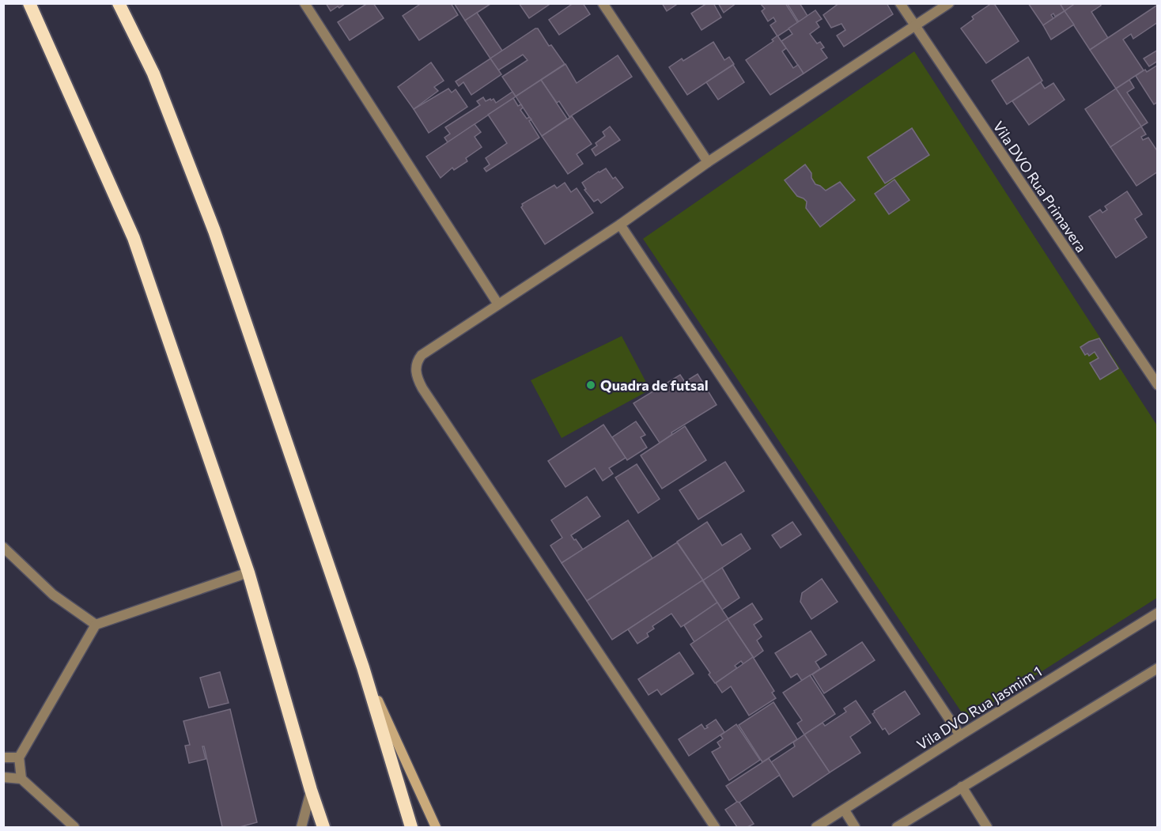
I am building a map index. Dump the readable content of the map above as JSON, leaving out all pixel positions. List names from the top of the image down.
{
  "streets": {
    "street": ["Vila DVO Rua Primavera", "Vila DVO Rua Jasmim 1"]
  },
  "places": ["Quadra de futsal"]
}
